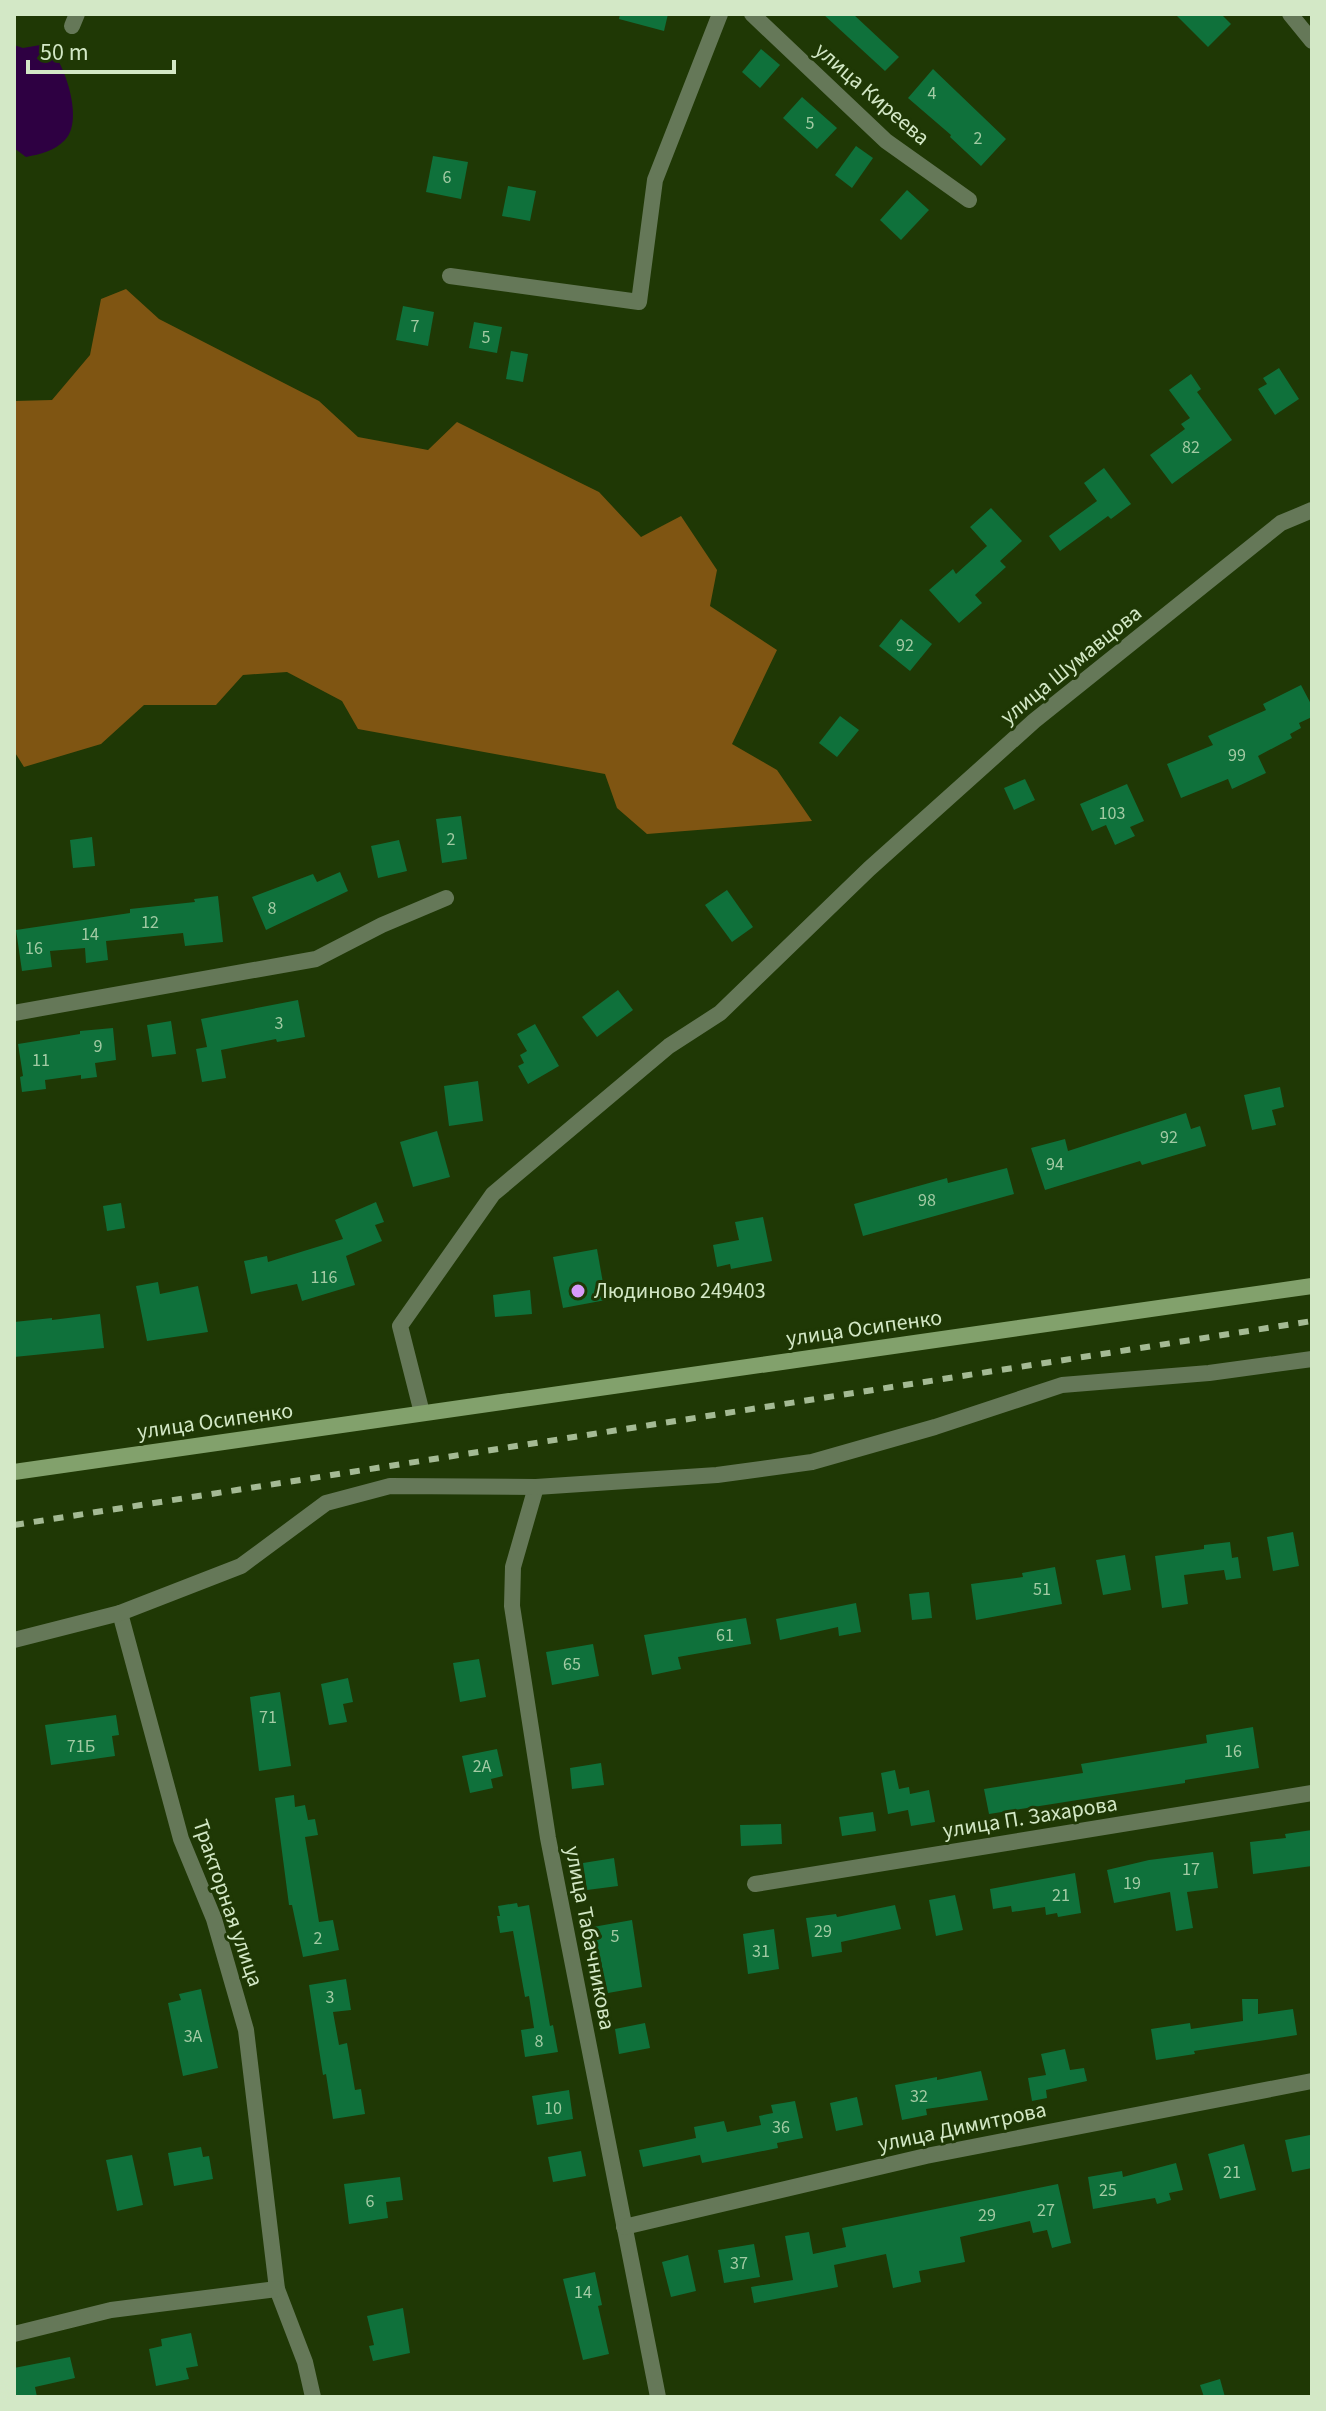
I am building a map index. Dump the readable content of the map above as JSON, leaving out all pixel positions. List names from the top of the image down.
{
  "streets": {
    "street": [
      "улица Киреева",
      "улица Шумавцова",
      "улица Осипенко",
      "улица П. Захарова",
      "Тракторная улица",
      "улица Табачникова",
      "улица Димитрова"
    ]
  },
  "crossings": [
    ["улица Шумавцова", "улица Осипенко"],
    ["улица Табачникова", "улица Димитрова"]
  ],
  "places": ["Людиново 249403"],
  "house_numbers": [
    "4",
    "5",
    "2",
    "6",
    "7",
    "5",
    "82",
    "92",
    "99",
    "103",
    "2",
    "8",
    "12",
    "14",
    "16",
    "3",
    "9",
    "11",
    "92",
    "94",
    "98",
    "116",
    "51",
    "61",
    "65",
    "71",
    "71Б",
    "16",
    "2А",
    "17",
    "19",
    "21",
    "29",
    "5",
    "2",
    "31",
    "3",
    "3А",
    "8",
    "32",
    "10",
    "36",
    "21",
    "25",
    "6",
    "27",
    "29",
    "37",
    "14"
  ],
  "scale_bar": "50 m"
}
